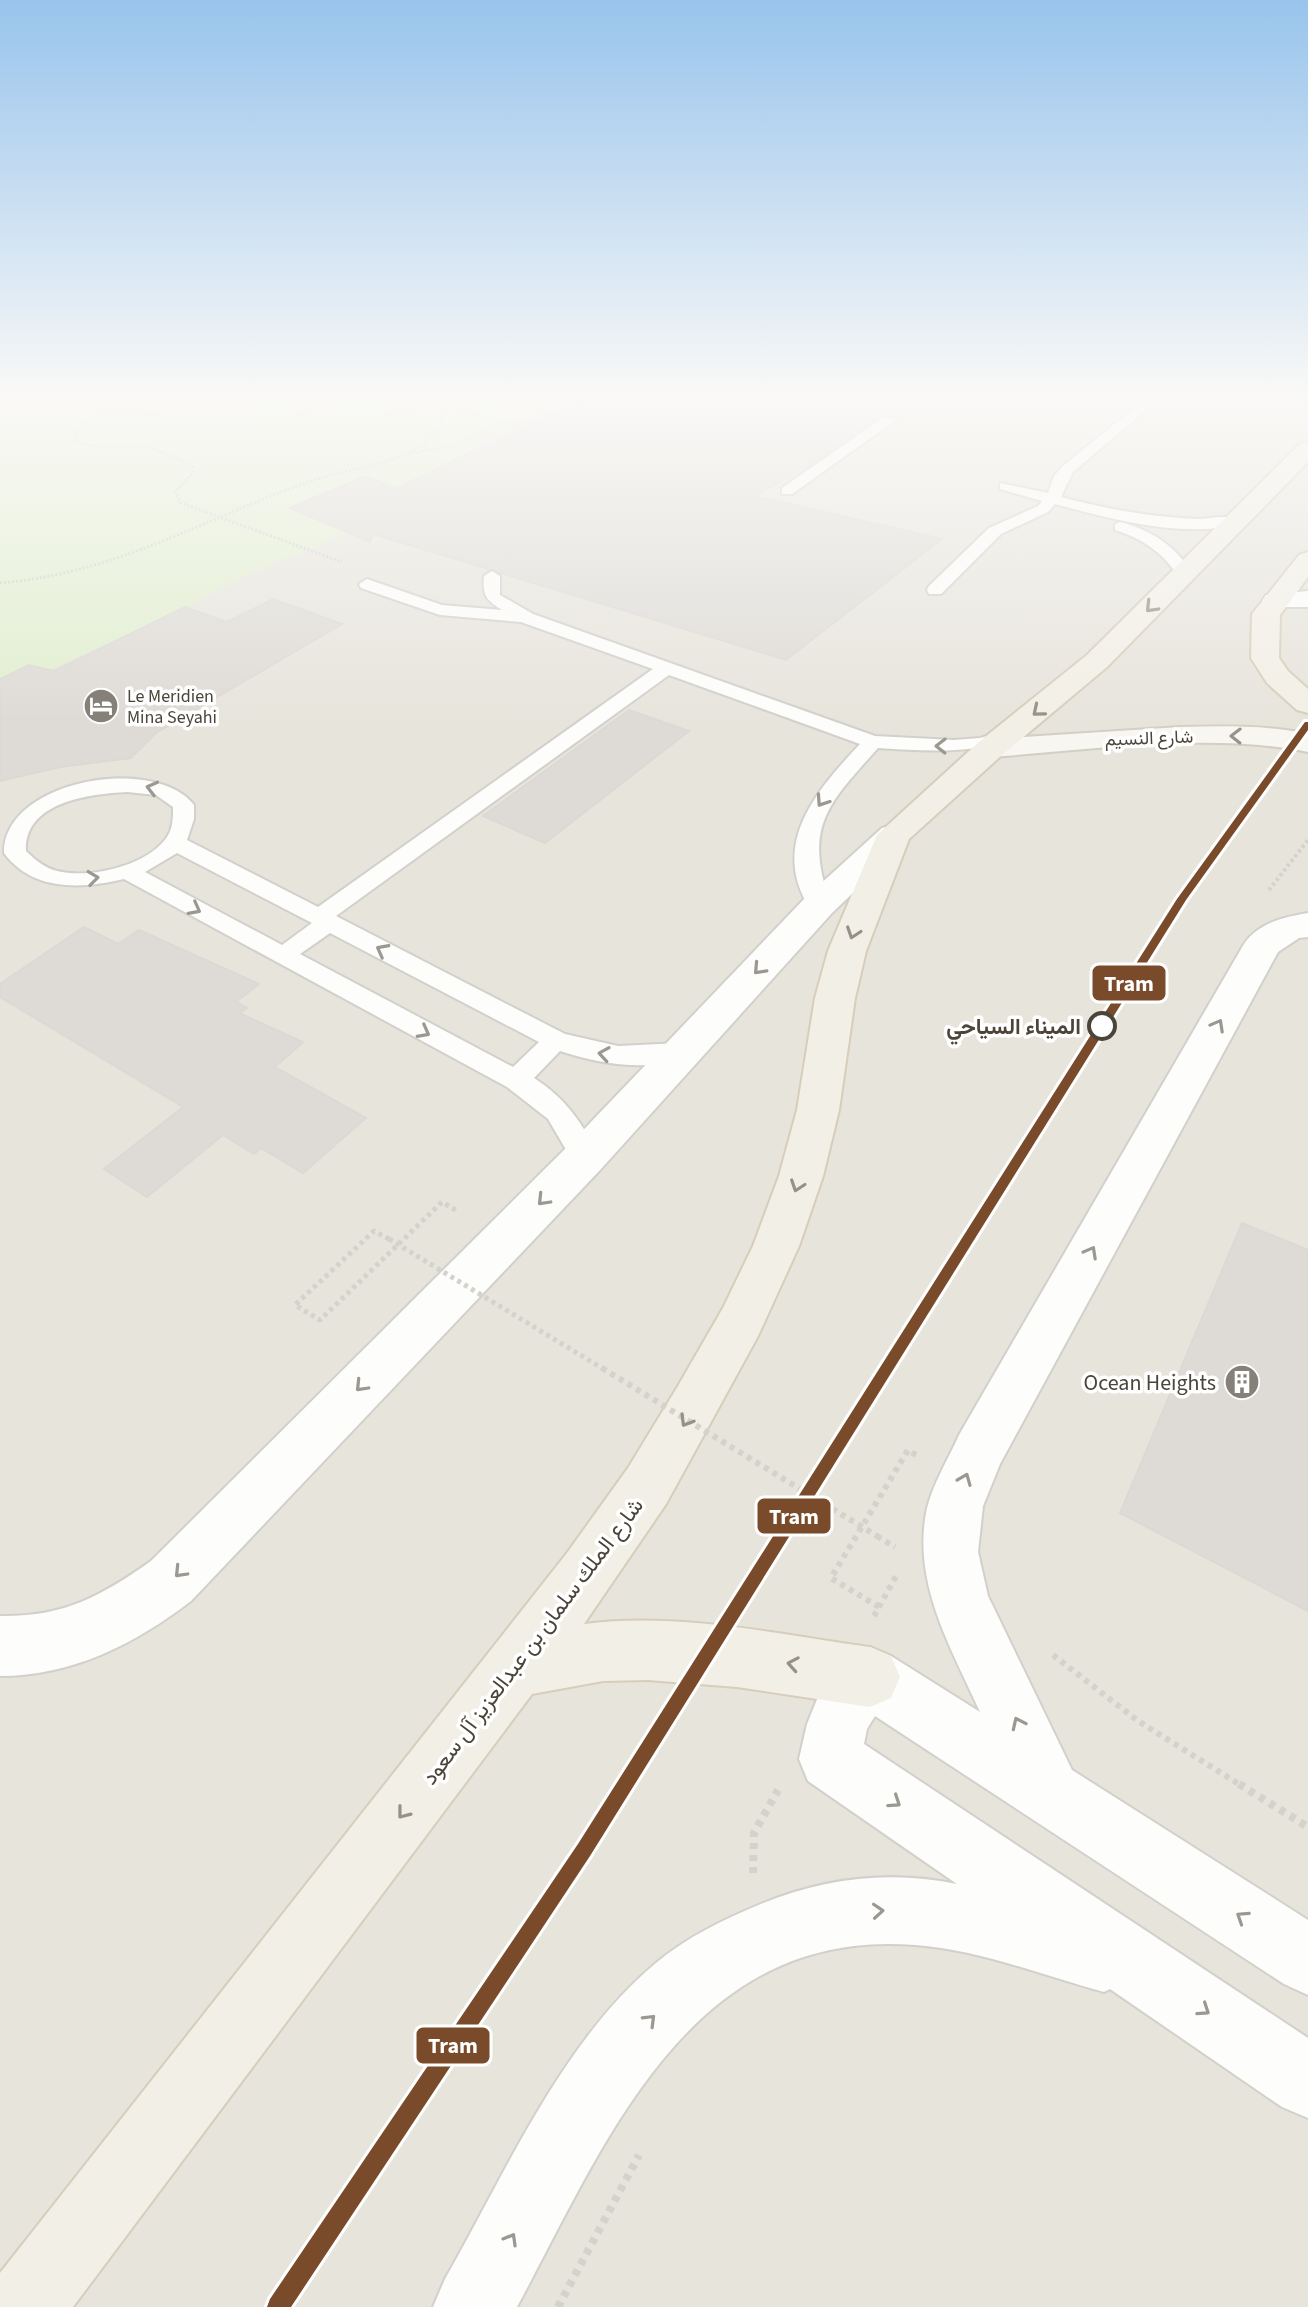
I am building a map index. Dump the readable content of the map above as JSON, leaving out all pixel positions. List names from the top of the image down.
{
  "streets": {
    "main road": ["شارع النسيم", "شارع الملك سلمان بن عبدالعزيز آل سعود"]
  },
  "crossings": [
    ["شارع النسيم", "شارع الملك سلمان بن عبدالعزيز آل سعود"]
  ],
  "one_way": ["شارع النسيم", "شارع الملك سلمان بن عبدالعزيز آل سعود"],
  "places": {
    "hotel": ["Le Meridien Mina Seyahi"],
    "other": ["الميناء السياحي"],
    "building": ["Ocean Heights"]
  },
  "lines": ["transit line Tram"]
}
